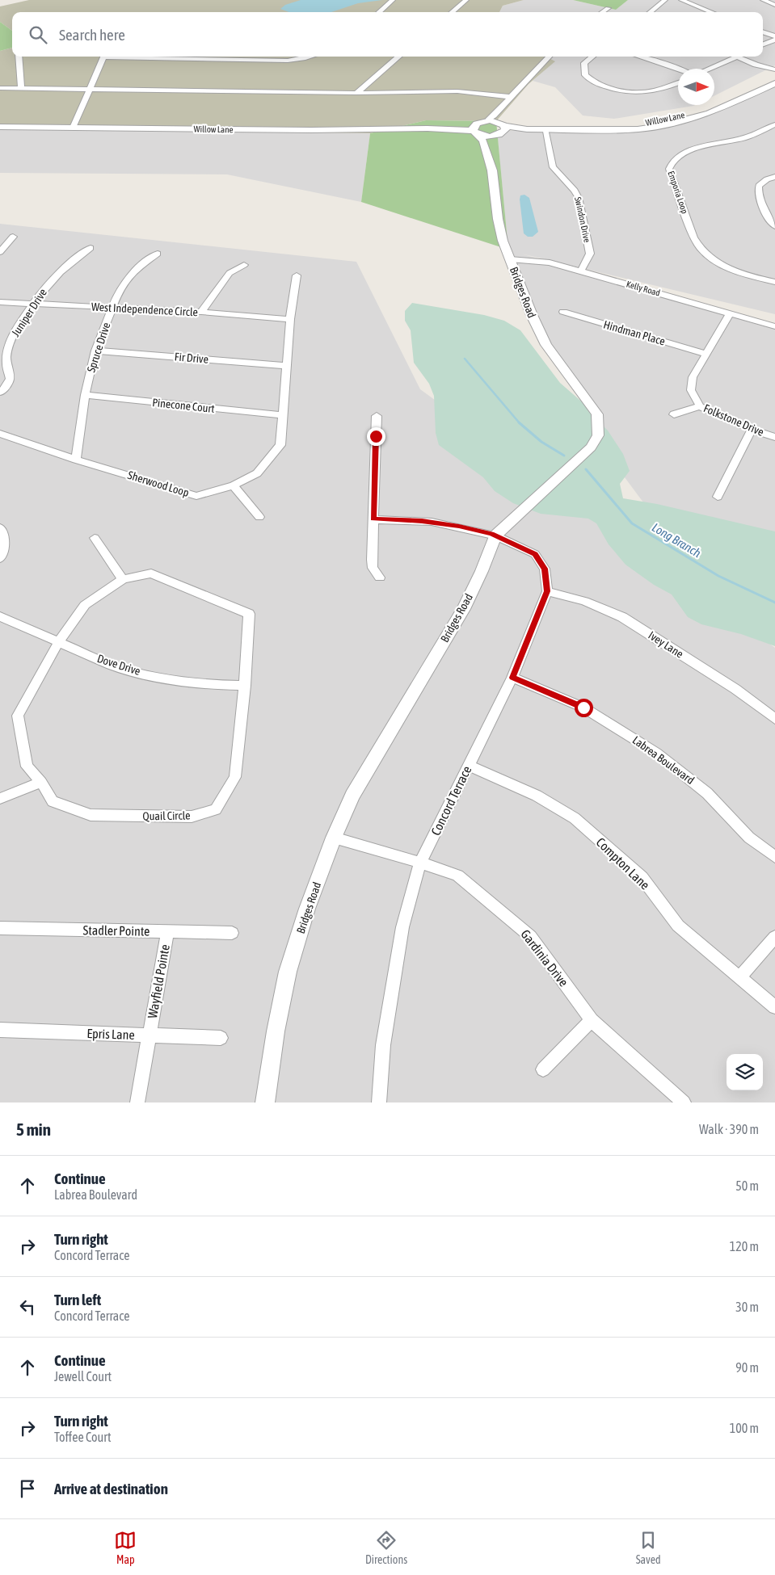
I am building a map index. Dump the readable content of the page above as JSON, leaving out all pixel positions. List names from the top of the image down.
{
  "streets": {
    "street": [
      "Willow Lane",
      "Emporia Loop",
      "Swindon Drive",
      "Kelly Road",
      "Bridges Road",
      "West Independence Circle",
      "Juniper Drive",
      "Hindman Place",
      "Spruce Drive",
      "Fir Drive",
      "Pinecone Court",
      "Folkstone Drive",
      "Sherwood Loop",
      "Ivey Lane",
      "Dove Drive",
      "Labrea Boulevard",
      "Concord Terrace",
      "Quail Circle",
      "Compton Lane",
      "Stadler Pointe",
      "Gardinia Drive",
      "Wayfield Pointe",
      "Epris Lane"
    ]
  },
  "crossings": [
    ["Willow Lane", "Swindon Drive"],
    ["Willow Lane", "Bridges Road"],
    ["Swindon Drive", "Kelly Road"],
    ["Kelly Road", "Bridges Road"],
    ["Kelly Road", "Folkstone Drive"],
    ["Bridges Road", "Concord Terrace"],
    ["Bridges Road", "Gardinia Drive"],
    ["West Independence Circle", "Juniper Drive"],
    ["West Independence Circle", "Spruce Drive"],
    ["West Independence Circle", "Sherwood Loop"],
    ["Hindman Place", "Folkstone Drive"],
    ["Spruce Drive", "Fir Drive"],
    ["Spruce Drive", "Pinecone Court"],
    ["Spruce Drive", "Sherwood Loop"],
    ["Fir Drive", "Sherwood Loop"],
    ["Pinecone Court", "Sherwood Loop"],
    ["Ivey Lane", "Concord Terrace"],
    ["Dove Drive", "Quail Circle"],
    ["Labrea Boulevard", "Concord Terrace"],
    ["Concord Terrace", "Compton Lane"],
    ["Concord Terrace", "Gardinia Drive"],
    ["Stadler Pointe", "Wayfield Pointe"],
    ["Wayfield Pointe", "Epris Lane"]
  ],
  "water": ["Long Branch"],
  "north": "right",
  "page": {
    "search": "Search here",
    "heading": ["5 min", "Walk · 390 m"],
    "list": [
      ["Continue", "Labrea Boulevard", "50 m"],
      ["Turn right", "Concord Terrace", "120 m"],
      ["Turn left", "Concord Terrace", "30 m"],
      ["Continue", "Jewell Court", "90 m"],
      ["Turn right", "Toffee Court", "100 m"],
      "Arrive at destination"
    ],
    "nav": ["Map", "Directions", "Saved"]
  }
}
